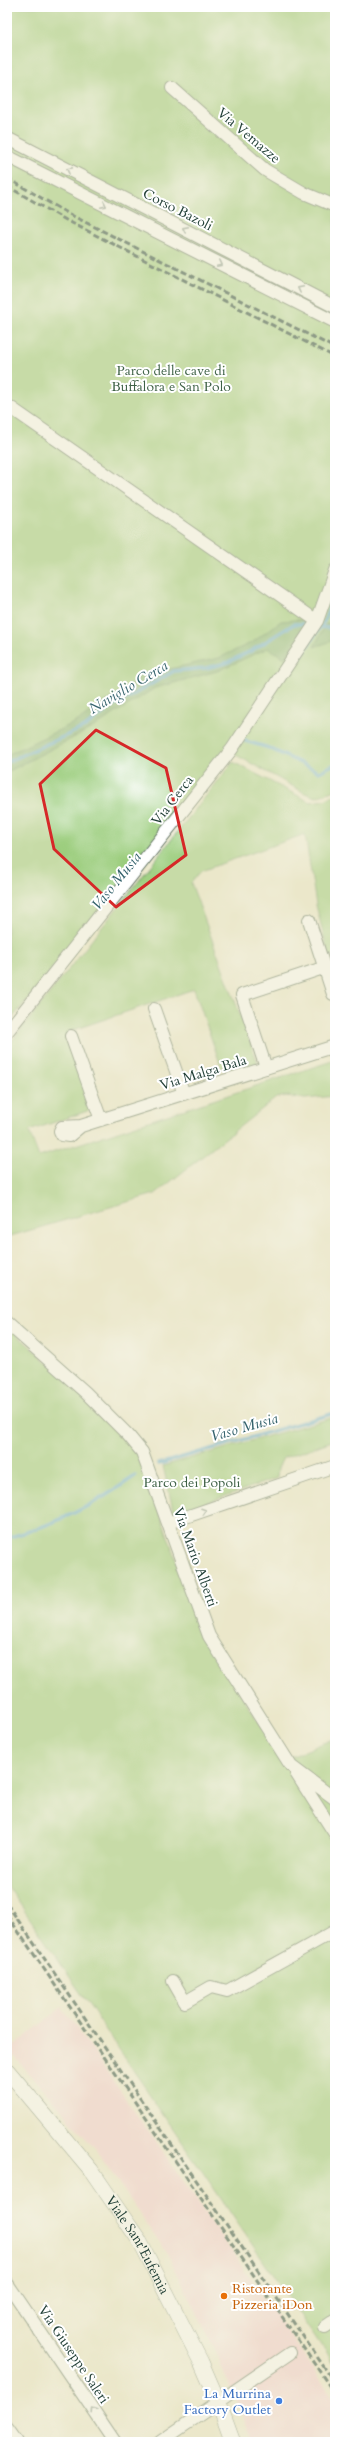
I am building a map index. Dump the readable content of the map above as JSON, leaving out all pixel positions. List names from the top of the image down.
{
  "streets": {
    "main road": ["Viale Sant'Eufemia"],
    "street": [
      "Via Vemazze",
      "Corso Bazoli",
      "Via Cerca",
      "Via Malga Bala",
      "Via Mario Alberti",
      "Via Giuseppe Saleri"
    ]
  },
  "one_way": ["Via Giuseppe Saleri"],
  "water": ["Naviglio Cerca", "Vaso Musia"],
  "parks": ["Parco delle cave di Buffalora e San Polo", "Parco dei Popoli"],
  "places": ["Ristorante Pizzeria iDon", "La Murrina Factory Outlet"]
}
